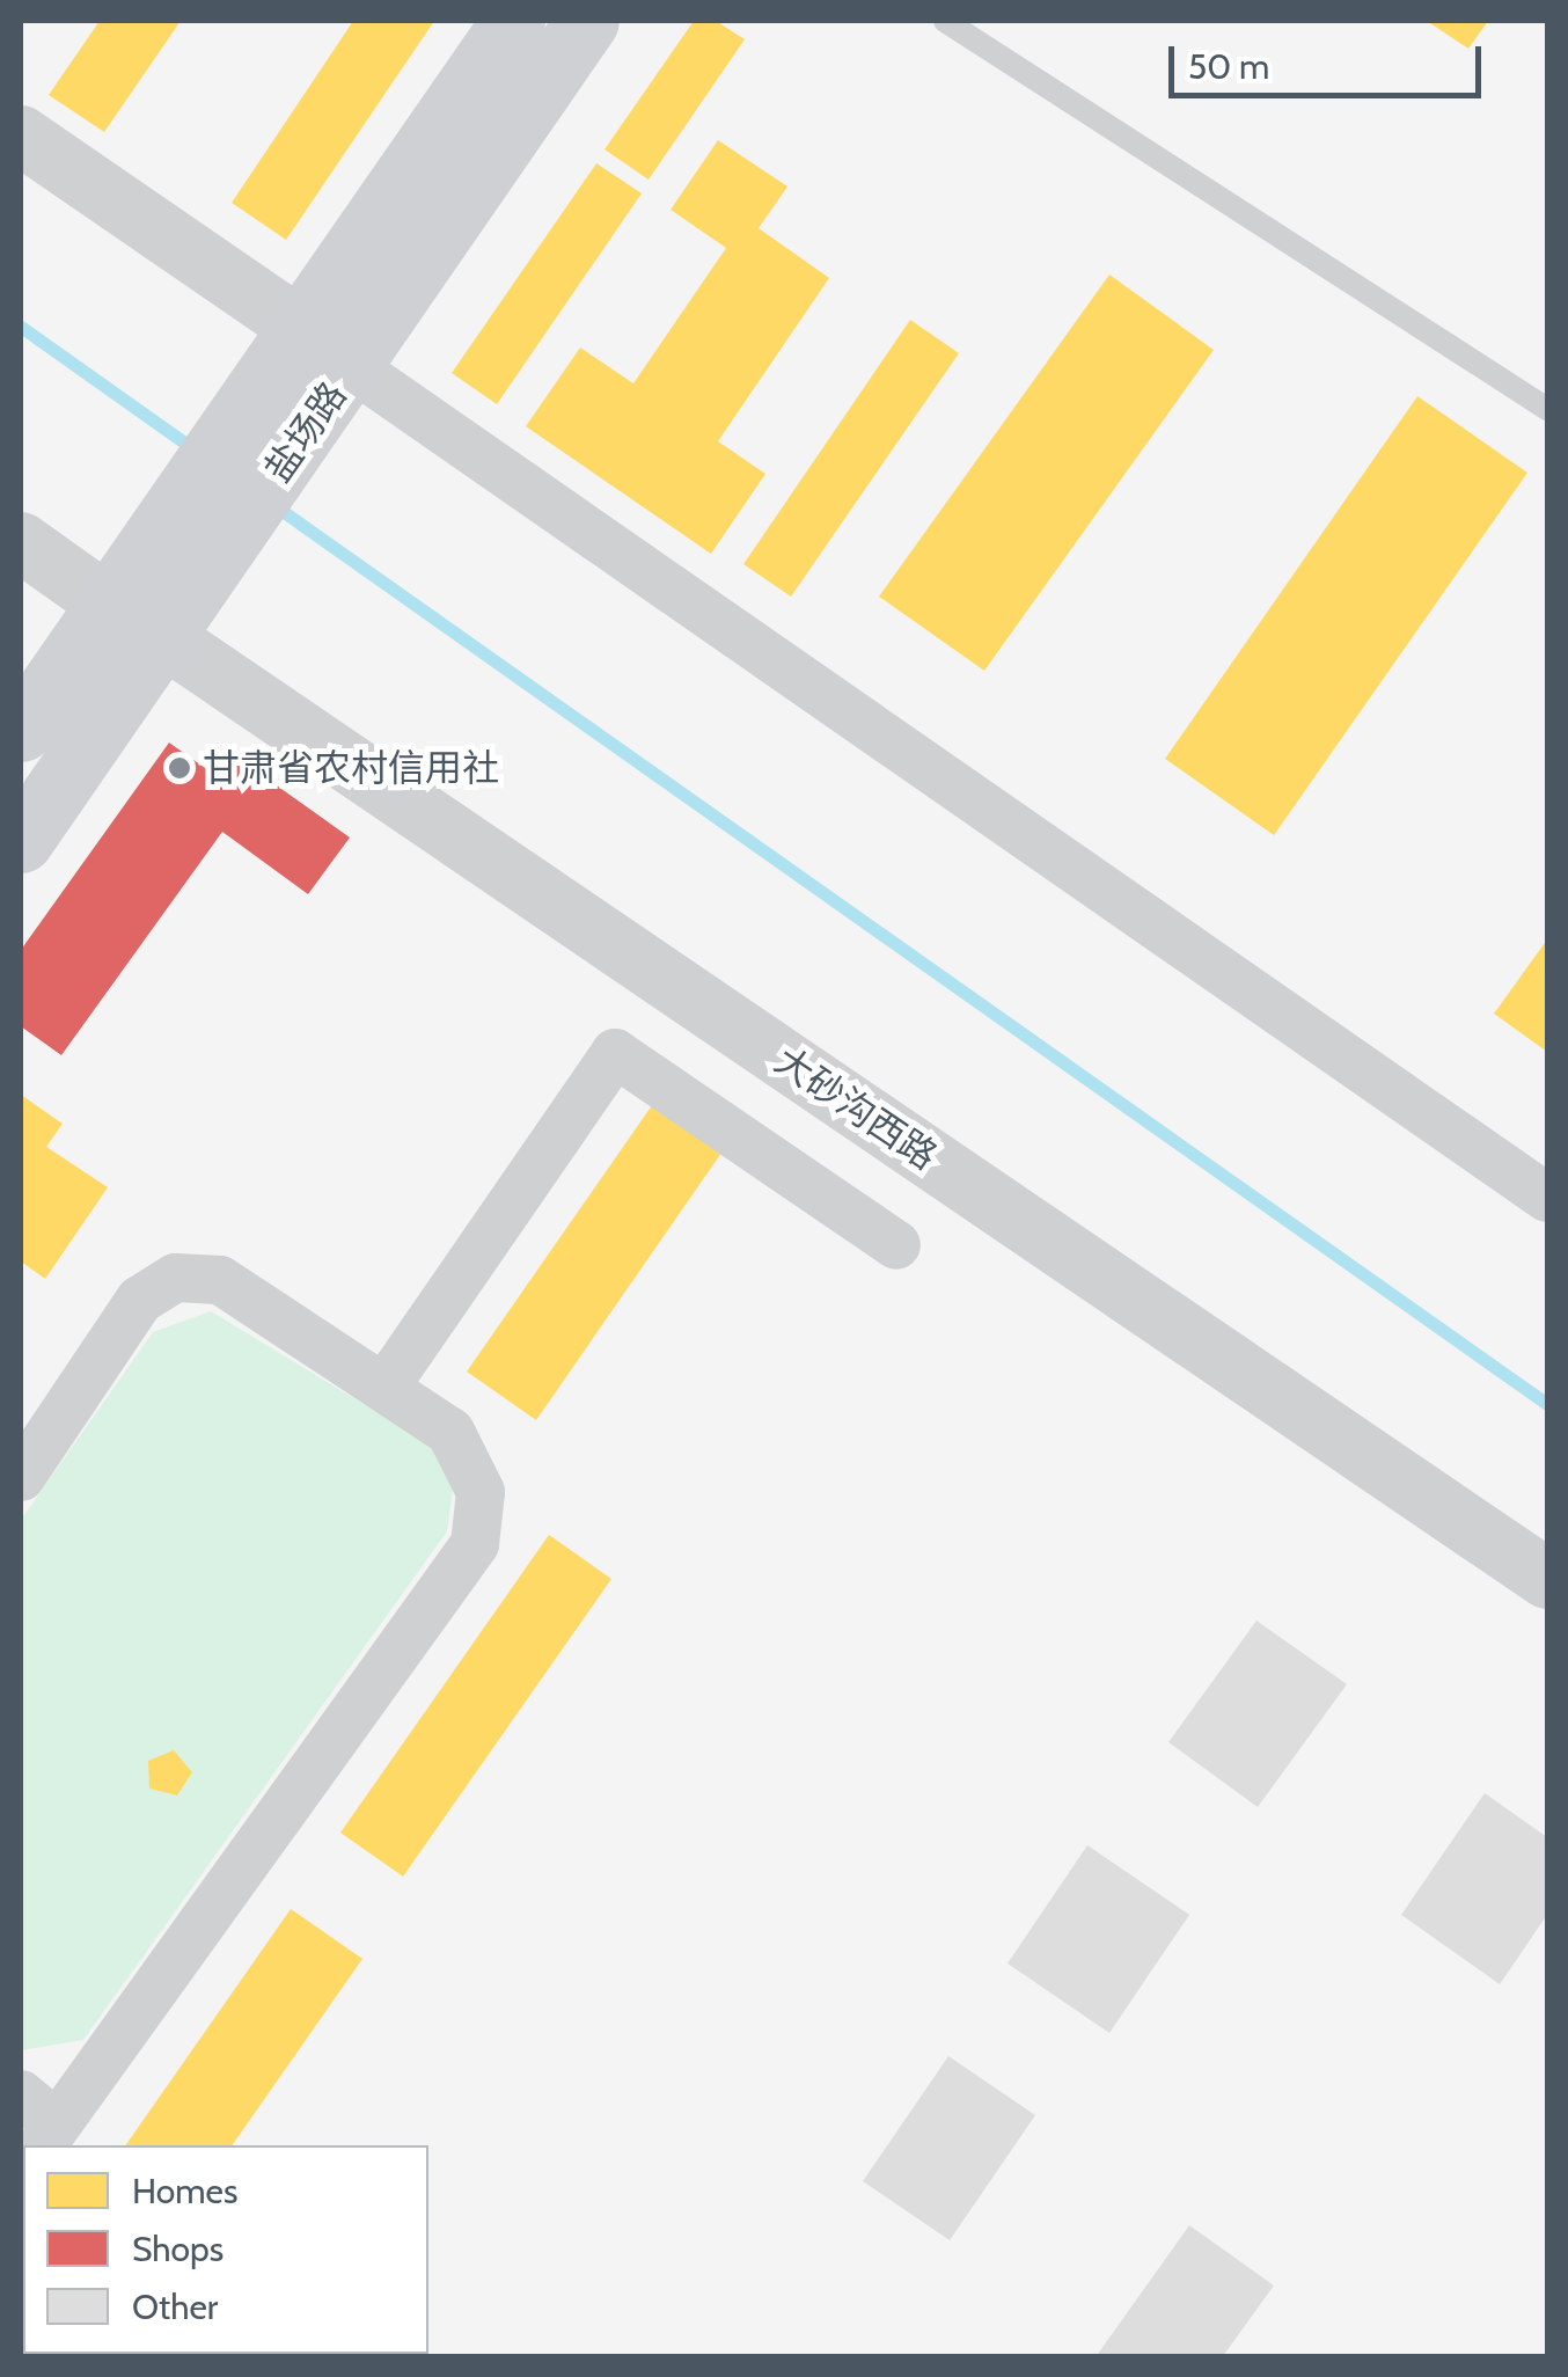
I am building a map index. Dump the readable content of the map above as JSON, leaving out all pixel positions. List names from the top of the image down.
{
  "streets": {
    "main road": ["盐场路"],
    "street": ["大砂沟西路"]
  },
  "crossings": [
    ["盐场路", "大砂沟西路"]
  ],
  "places": ["甘肃省农村信用社"],
  "legend": ["Homes", "Shops", "Other"],
  "scale_bar": "50 m"
}
